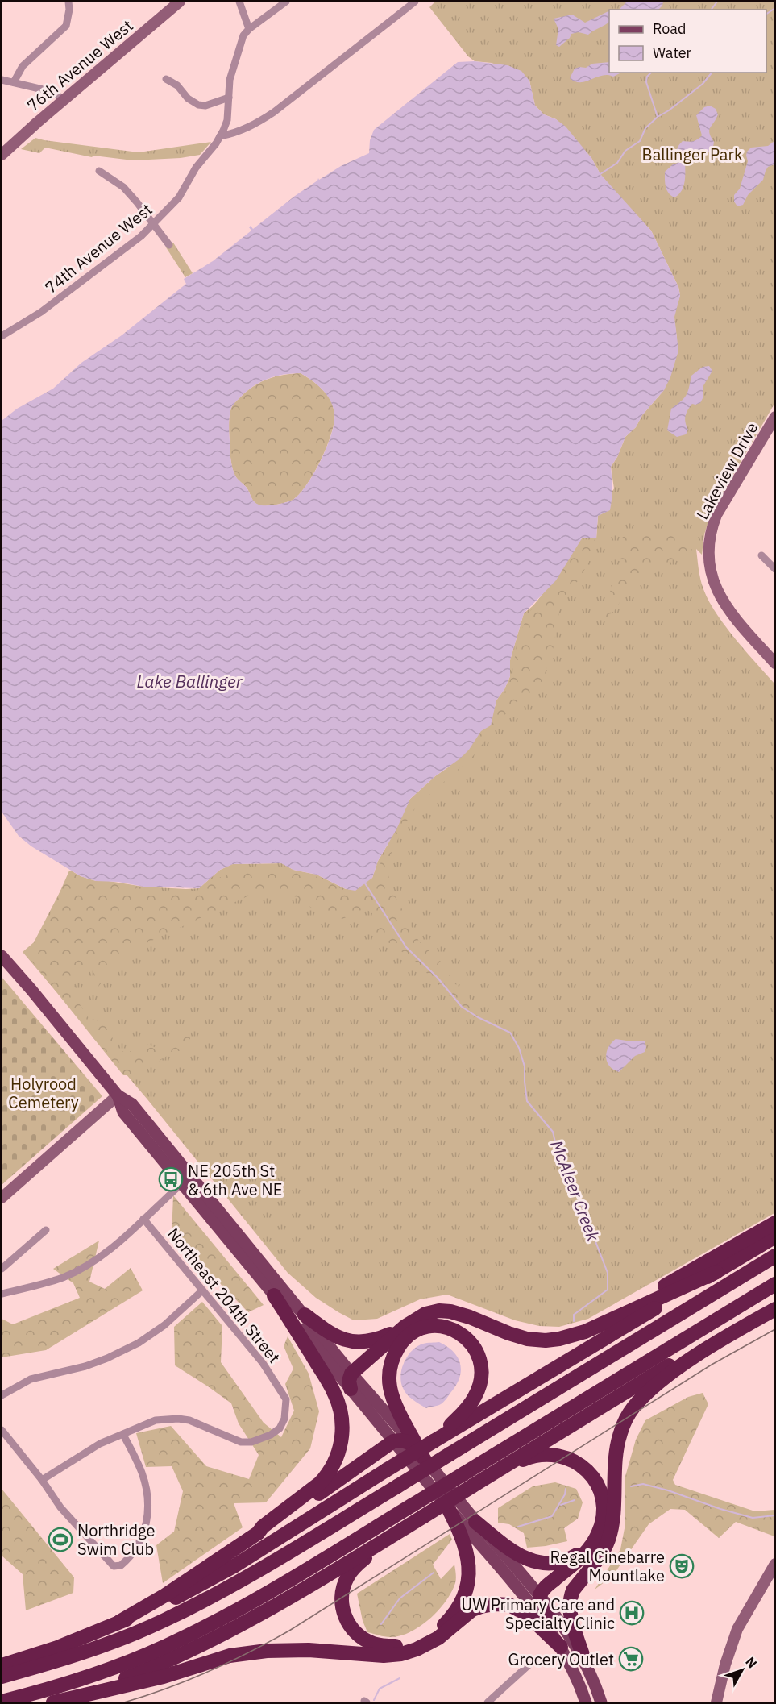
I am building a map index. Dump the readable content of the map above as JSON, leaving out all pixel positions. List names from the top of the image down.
{
  "streets": {
    "street": [
      "76th Avenue West",
      "74th Avenue West",
      "Lakeview Drive",
      "Northeast 204th Street"
    ]
  },
  "water": ["Lake Ballinger", "McAleer Creek"],
  "parks": ["Ballinger Park", "Holyrood Cemetery"],
  "places": {
    "bus stop": ["NE 205th St & 6th Ave NE"],
    "sports": ["Northridge Swim Club"],
    "theatre": ["Regal Cinebarre Mountlake"],
    "hospital": ["UW Primary Care and Specialty Clinic"],
    "supermarket": ["Grocery Outlet"]
  },
  "legend": ["Road", "Water"],
  "north": "top right"
}
